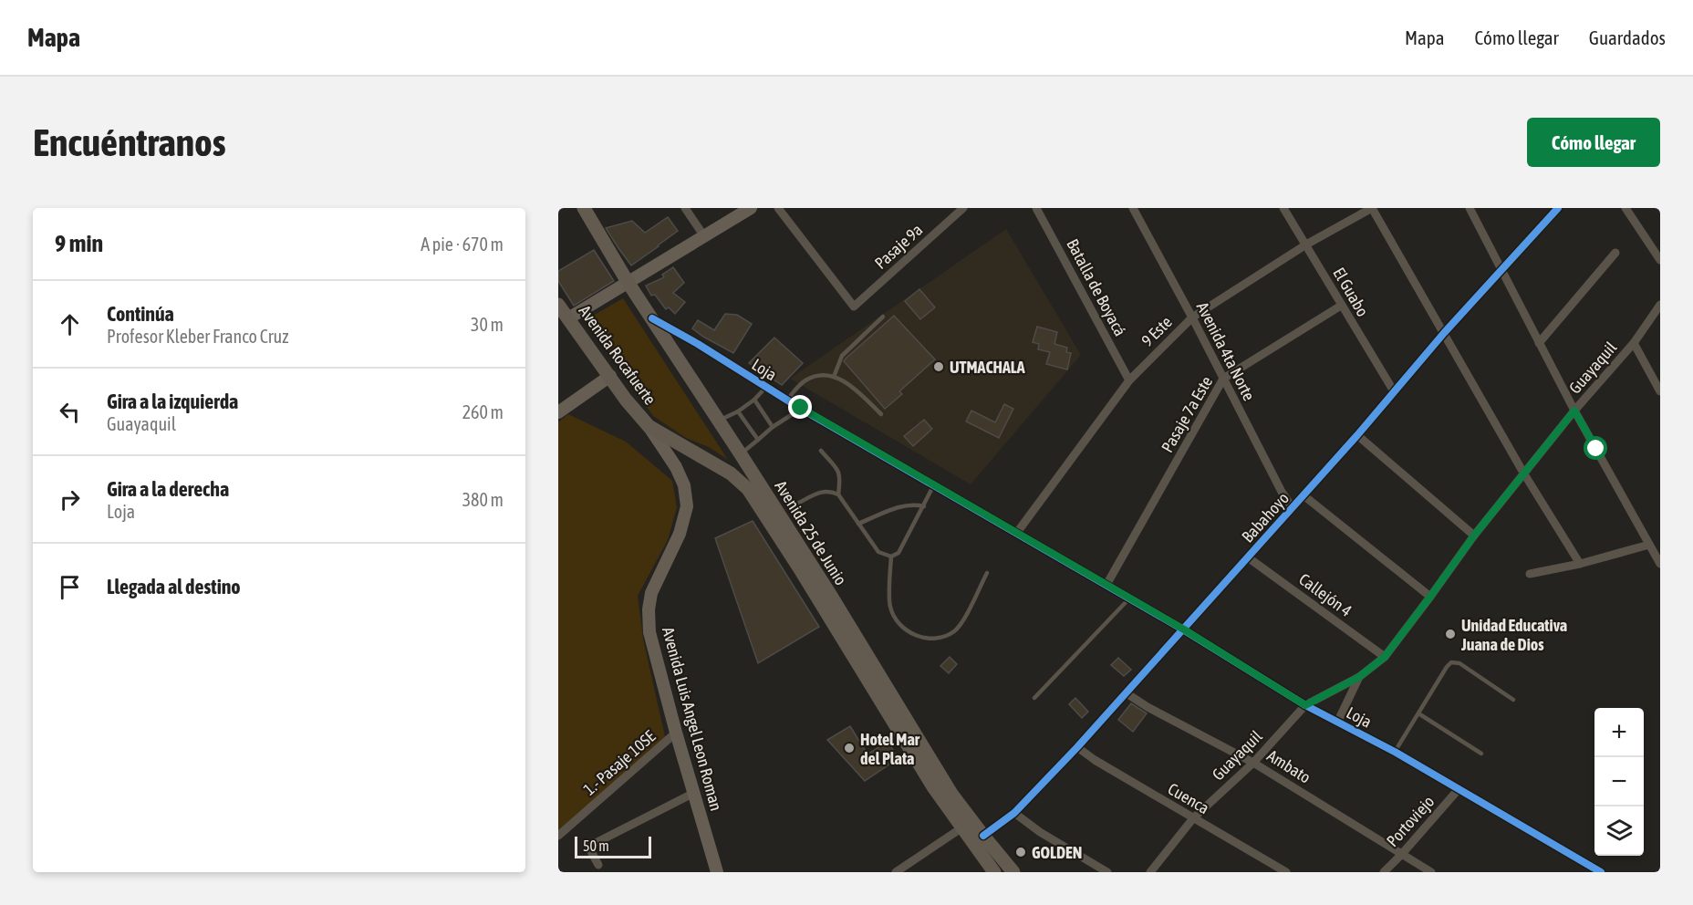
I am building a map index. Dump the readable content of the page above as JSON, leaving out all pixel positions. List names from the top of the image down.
{
  "streets": {
    "main road": ["Avenida Rocafuerte", "Avenida 25 de Junio", "Avenida Luis Angel Leon Roman"],
    "street": [
      "Pasaje 9a",
      "Batalla de Boyacá",
      "El Guabo",
      "9 Este",
      "Avenida 4ta Norte",
      "Guayaquil",
      "Loja",
      "Pasaje 7a Este",
      "Babahoyo",
      "Callejón 4",
      "1.- Pasaje 10SE",
      "Ambato",
      "Cuenca",
      "Portoviejo"
    ]
  },
  "crossings": [
    ["Batalla de Boyacá", "9 Este"],
    ["El Guabo", "9 Este"],
    ["El Guabo", "Pasaje 7a Este"],
    ["El Guabo", "Babahoyo"],
    ["9 Este", "Avenida 4ta Norte"],
    ["9 Este", "Loja"],
    ["Avenida 4ta Norte", "Pasaje 7a Este"],
    ["Avenida 4ta Norte", "Babahoyo"],
    ["Avenida Rocafuerte", "Avenida 25 de Junio"],
    ["Avenida Rocafuerte", "Avenida Luis Angel Leon Roman"],
    ["Guayaquil", "Loja"],
    ["Guayaquil", "Callejón 4"],
    ["Guayaquil", "Ambato"],
    ["Guayaquil", "Cuenca"],
    ["Loja", "Pasaje 7a Este"],
    ["Loja", "Babahoyo"],
    ["Loja", "Avenida 25 de Junio"],
    ["Loja", "Portoviejo"],
    ["Babahoyo", "Avenida 25 de Junio"],
    ["Babahoyo", "Callejón 4"],
    ["Babahoyo", "Ambato"],
    ["Babahoyo", "Cuenca"],
    ["Avenida 25 de Junio", "Avenida Luis Angel Leon Roman"],
    ["Avenida Luis Angel Leon Roman", "1.- Pasaje 10SE"],
    ["Ambato", "Portoviejo"]
  ],
  "places": [
    "UTMACHALA",
    "Unidad Educativa Juana de Dios",
    "Hotel Mar del Plata",
    "GOLDEN"
  ],
  "scale_bar": "50 m",
  "page": {
    "header": "Mapa",
    "nav": ["Mapa", "Cómo llegar", "Guardados"],
    "buttons": "Cómo llegar",
    "title": "Encuéntranos",
    "heading": ["9 min", "A pie · 670 m"],
    "list": [
      ["Continúa", "Profesor Kleber Franco Cruz", "30 m"],
      ["Gira a la izquierda", "Guayaquil", "260 m"],
      ["Gira a la derecha", "Loja", "380 m"],
      "Llegada al destino"
    ],
    "map_buttons": ["+", "−"],
    "scale": "50 m"
  }
}
